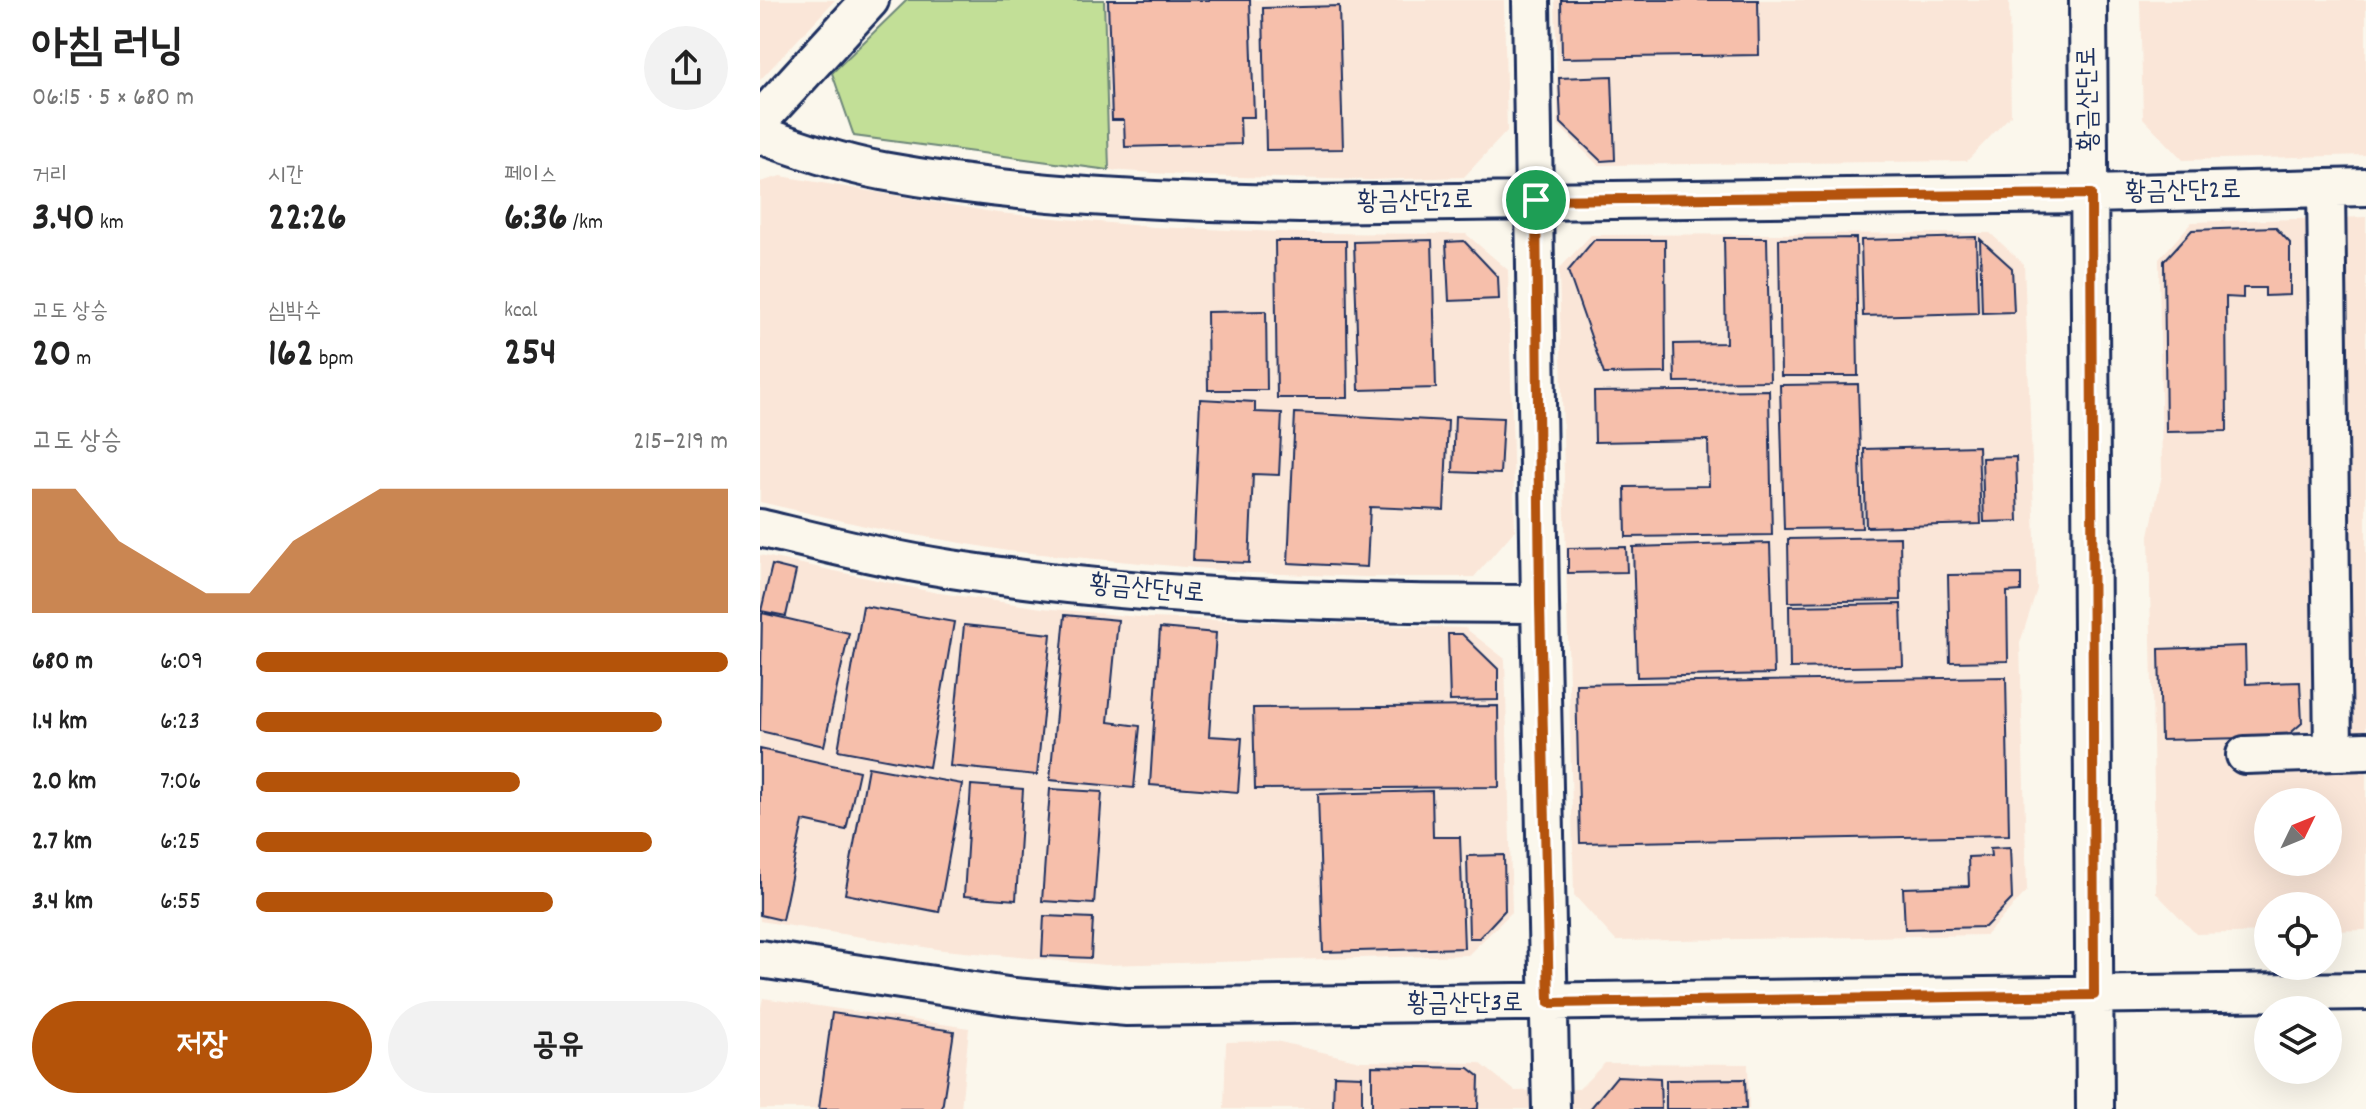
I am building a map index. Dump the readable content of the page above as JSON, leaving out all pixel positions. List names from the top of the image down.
{
  "streets": {
    "street": [
      "황금산단로",
      "황금산단2로",
      "황금산단4로",
      "황금산단3로"
    ]
  },
  "crossings": [
    ["황금산단로", "황금산단2로"],
    ["황금산단로", "황금산단3로"]
  ],
  "north": "top right",
  "page": {
    "heading": ["아침 러닝", "06:15 · 5 × 680 m"],
    "stats": [
      ["거리", "3.40 km"],
      ["시간", "22:26"],
      ["페이스", "6:36 /km"],
      ["고도 상승", "20 m"],
      ["심박수", "162 bpm"],
      ["kcal", "254"]
    ],
    "chart": ["고도 상승", "215–219 m"],
    "list": [
      {
        "name": "680 m",
        "note": "6:09"
      },
      {
        "name": "1.4 km",
        "note": "6:23"
      },
      {
        "name": "2.0 km",
        "note": "7:06"
      },
      {
        "name": "2.7 km",
        "note": "6:25"
      },
      {
        "name": "3.4 km",
        "note": "6:55"
      }
    ],
    "buttons": ["저장", "공유"]
  }
}
